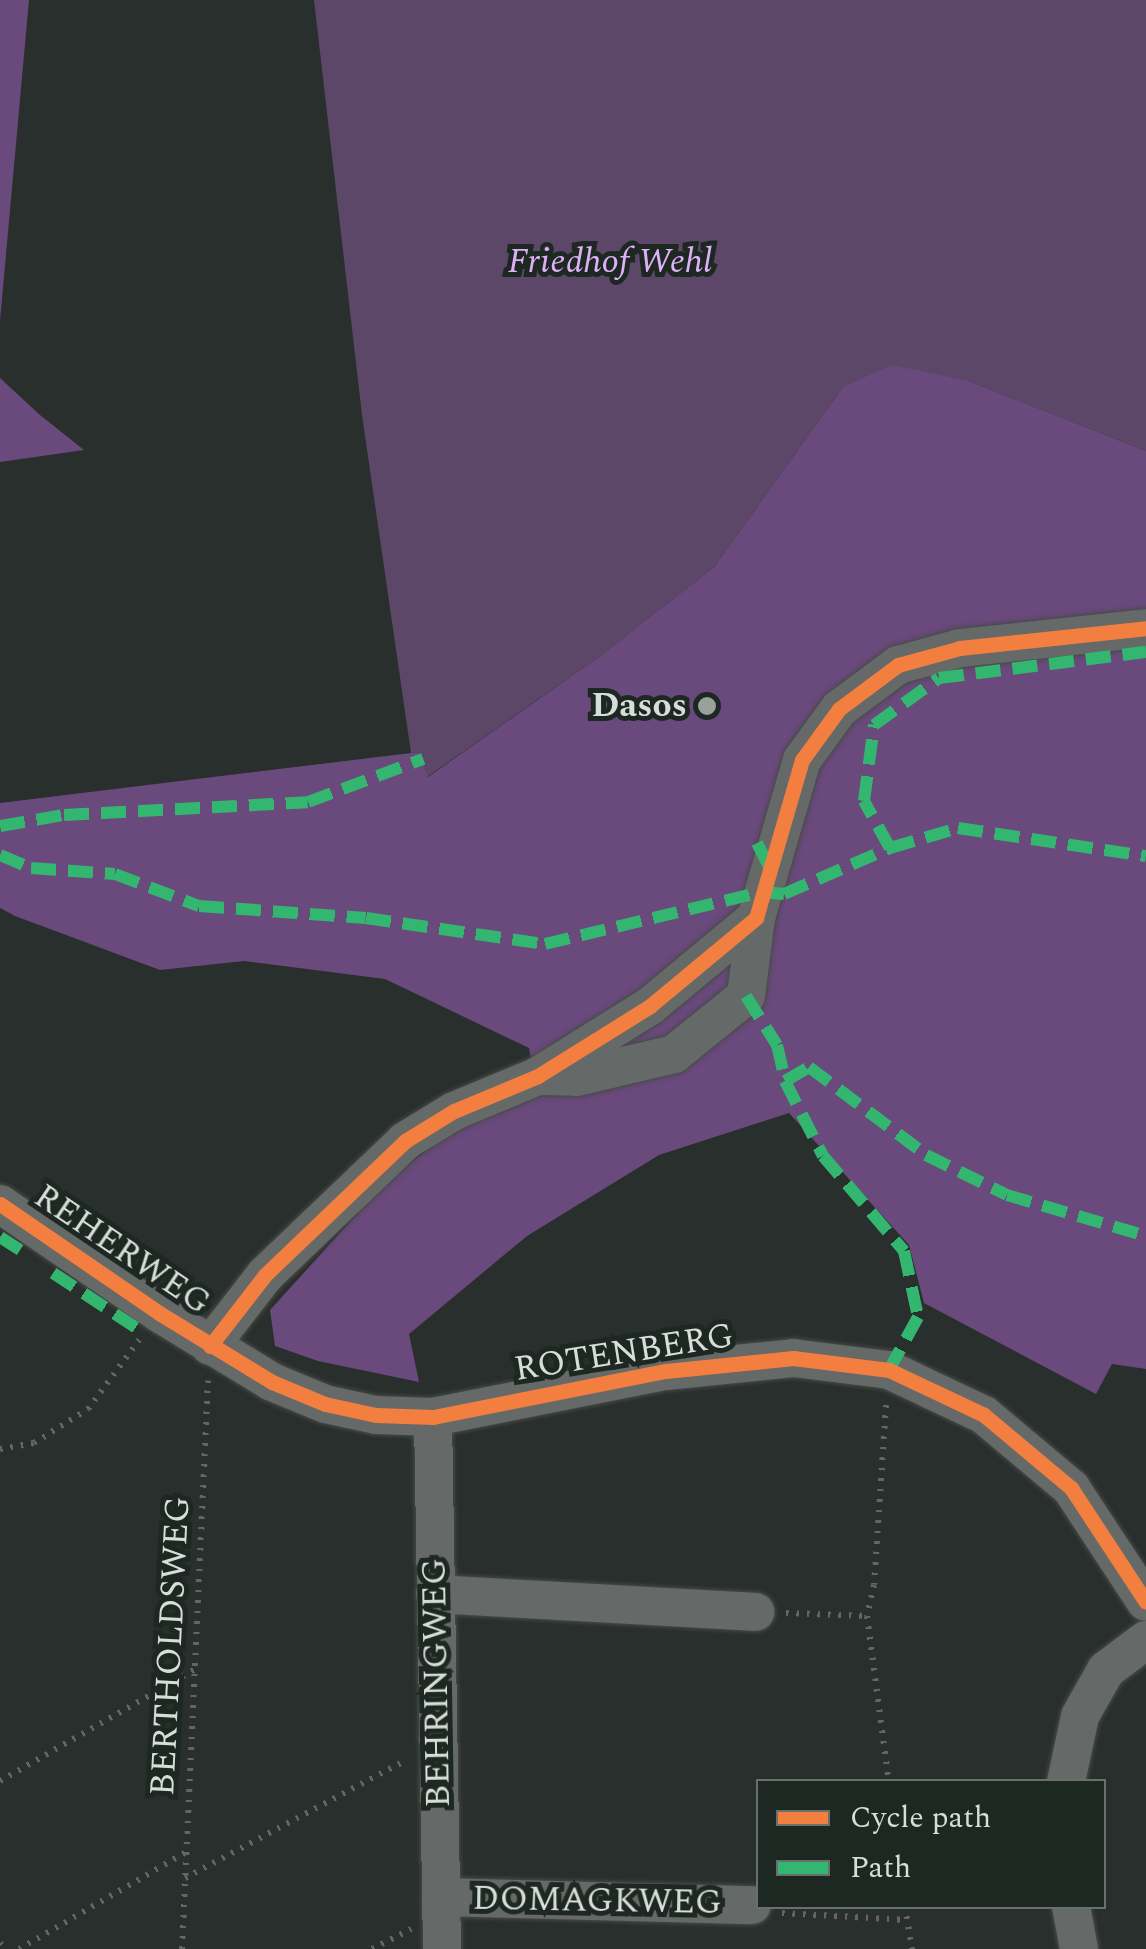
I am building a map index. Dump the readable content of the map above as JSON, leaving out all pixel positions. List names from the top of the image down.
{
  "streets": {
    "street": [
      "REHERWEG",
      "ROTENBERG",
      "BEHRINGWEG",
      "DOMAGKWEG"
    ],
    "path": ["BERTHOLDSWEG"]
  },
  "crossings": [
    ["REHERWEG", "ROTENBERG"],
    ["REHERWEG", "BERTHOLDSWEG"],
    ["ROTENBERG", "BERTHOLDSWEG"],
    ["ROTENBERG", "BEHRINGWEG"],
    ["BEHRINGWEG", "DOMAGKWEG"]
  ],
  "parks": ["Friedhof Wehl"],
  "places": ["Dasos"],
  "legend": ["Cycle path", "Path"]
}
